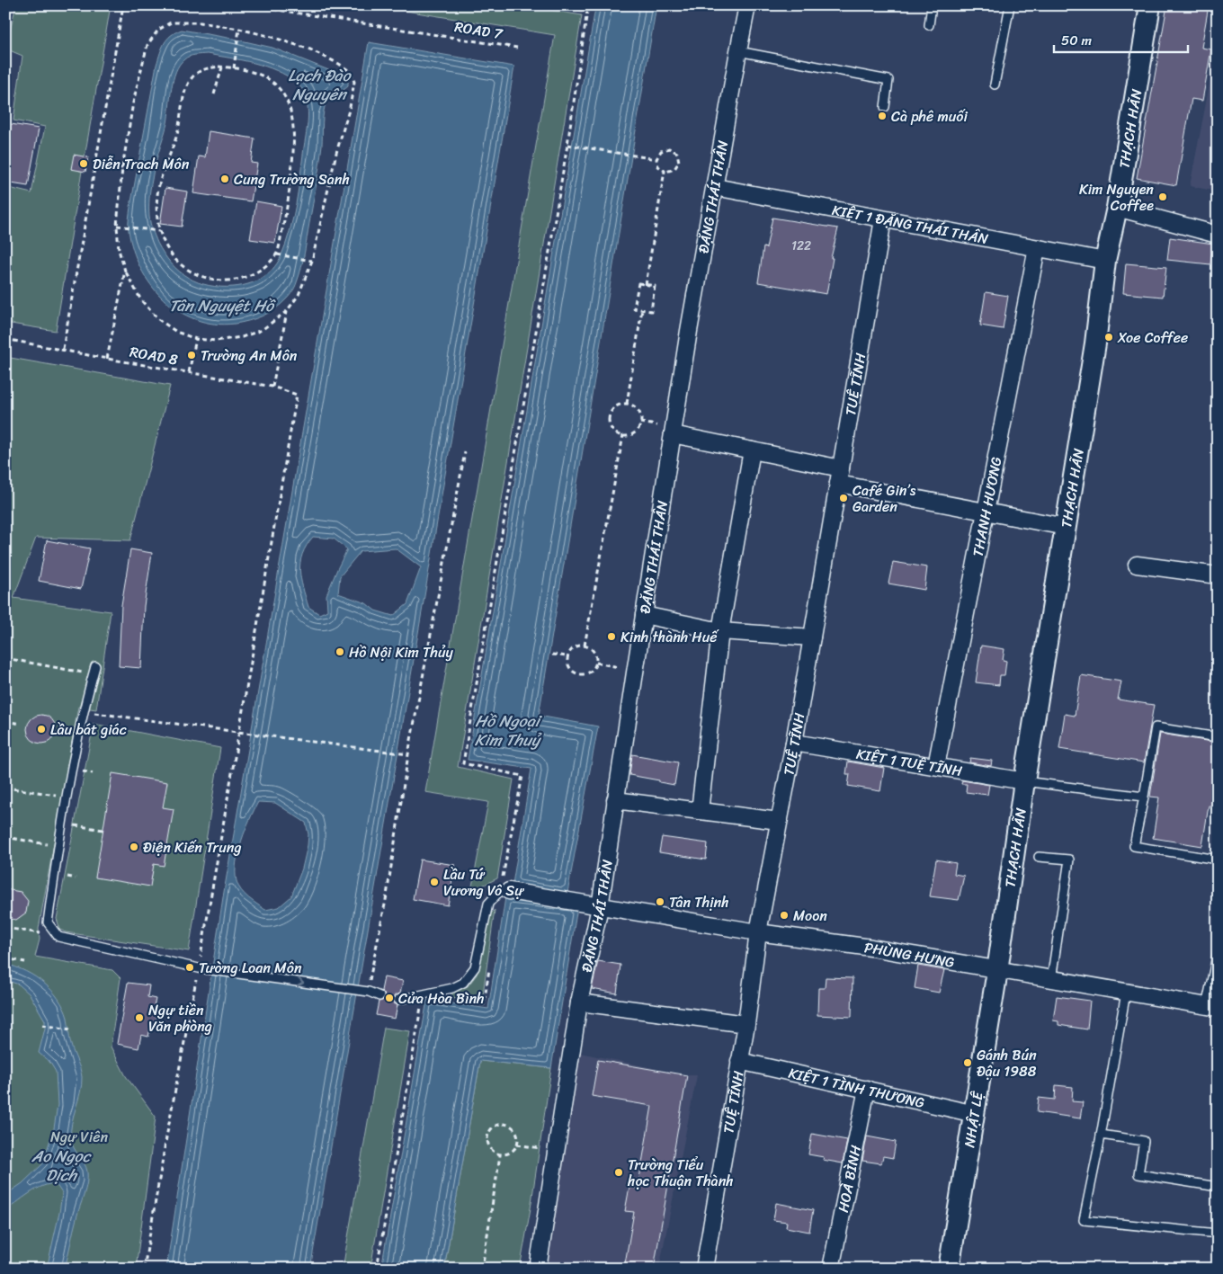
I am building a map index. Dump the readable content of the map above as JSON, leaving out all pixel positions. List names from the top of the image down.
{
  "streets": {
    "street": [
      "THẠCH HÃN",
      "ĐẶNG THÁI THÂN",
      "KIỆT 1 ĐẶNG THÁI THÂN",
      "TUỆ TĨNH",
      "THANH HƯƠNG",
      "KIỆT 1 TUỆ TĨNH",
      "PHÙNG HƯNG",
      "KIỆT 1 TÌNH THƯƠNG",
      "NHẬT LỆ",
      "HOÀ BÌNH"
    ],
    "path": ["ROAD 7", "ROAD 8"]
  },
  "crossings": [
    ["THẠCH HÃN", "KIỆT 1 ĐẶNG THÁI THÂN"],
    ["THẠCH HÃN", "KIỆT 1 TUỆ TĨNH"],
    ["THẠCH HÃN", "PHÙNG HƯNG"],
    ["THẠCH HÃN", "NHẬT LỆ"],
    ["ĐẶNG THÁI THÂN", "KIỆT 1 ĐẶNG THÁI THÂN"],
    ["ĐẶNG THÁI THÂN", "PHÙNG HƯNG"],
    ["KIỆT 1 ĐẶNG THÁI THÂN", "TUỆ TĨNH"],
    ["KIỆT 1 ĐẶNG THÁI THÂN", "THANH HƯƠNG"],
    ["TUỆ TĨNH", "KIỆT 1 TUỆ TĨNH"],
    ["TUỆ TĨNH", "PHÙNG HƯNG"],
    ["TUỆ TĨNH", "KIỆT 1 TÌNH THƯƠNG"],
    ["THANH HƯƠNG", "KIỆT 1 TUỆ TĨNH"],
    ["PHÙNG HƯNG", "NHẬT LỆ"],
    ["KIỆT 1 TÌNH THƯƠNG", "NHẬT LỆ"],
    ["KIỆT 1 TÌNH THƯƠNG", "HOÀ BÌNH"]
  ],
  "water": [
    "Lạch Đào Nguyên",
    "Tân Nguyệt Hồ",
    "Hồ Ngoại Kim Thuỷ",
    "Ao Ngọc Dịch"
  ],
  "parks": ["Ngự Viên"],
  "places": [
    "Cà phê muối",
    "Diễn Trạch Môn",
    "Cung Trường Sanh",
    "Kim Nguyen Coffee",
    "Xoe Coffee",
    "Trường An Môn",
    "Café Gin’s Garden",
    "Kinh thành Huế",
    "Hồ Nội Kim Thủy",
    "Lầu bát giác",
    "Điện Kiến Trung",
    "Lầu Tứ Vương Vô Sự",
    "Tân Thịnh",
    "Moon",
    "Tường Loan Môn",
    "Cửa Hòa Bình",
    "Ngự tiền Văn phòng",
    "Gánh Bún Đậu 1988",
    "Trường Tiểu học Thuận Thành"
  ],
  "house_numbers": ["122"],
  "scale_bar": "50 m"
}
